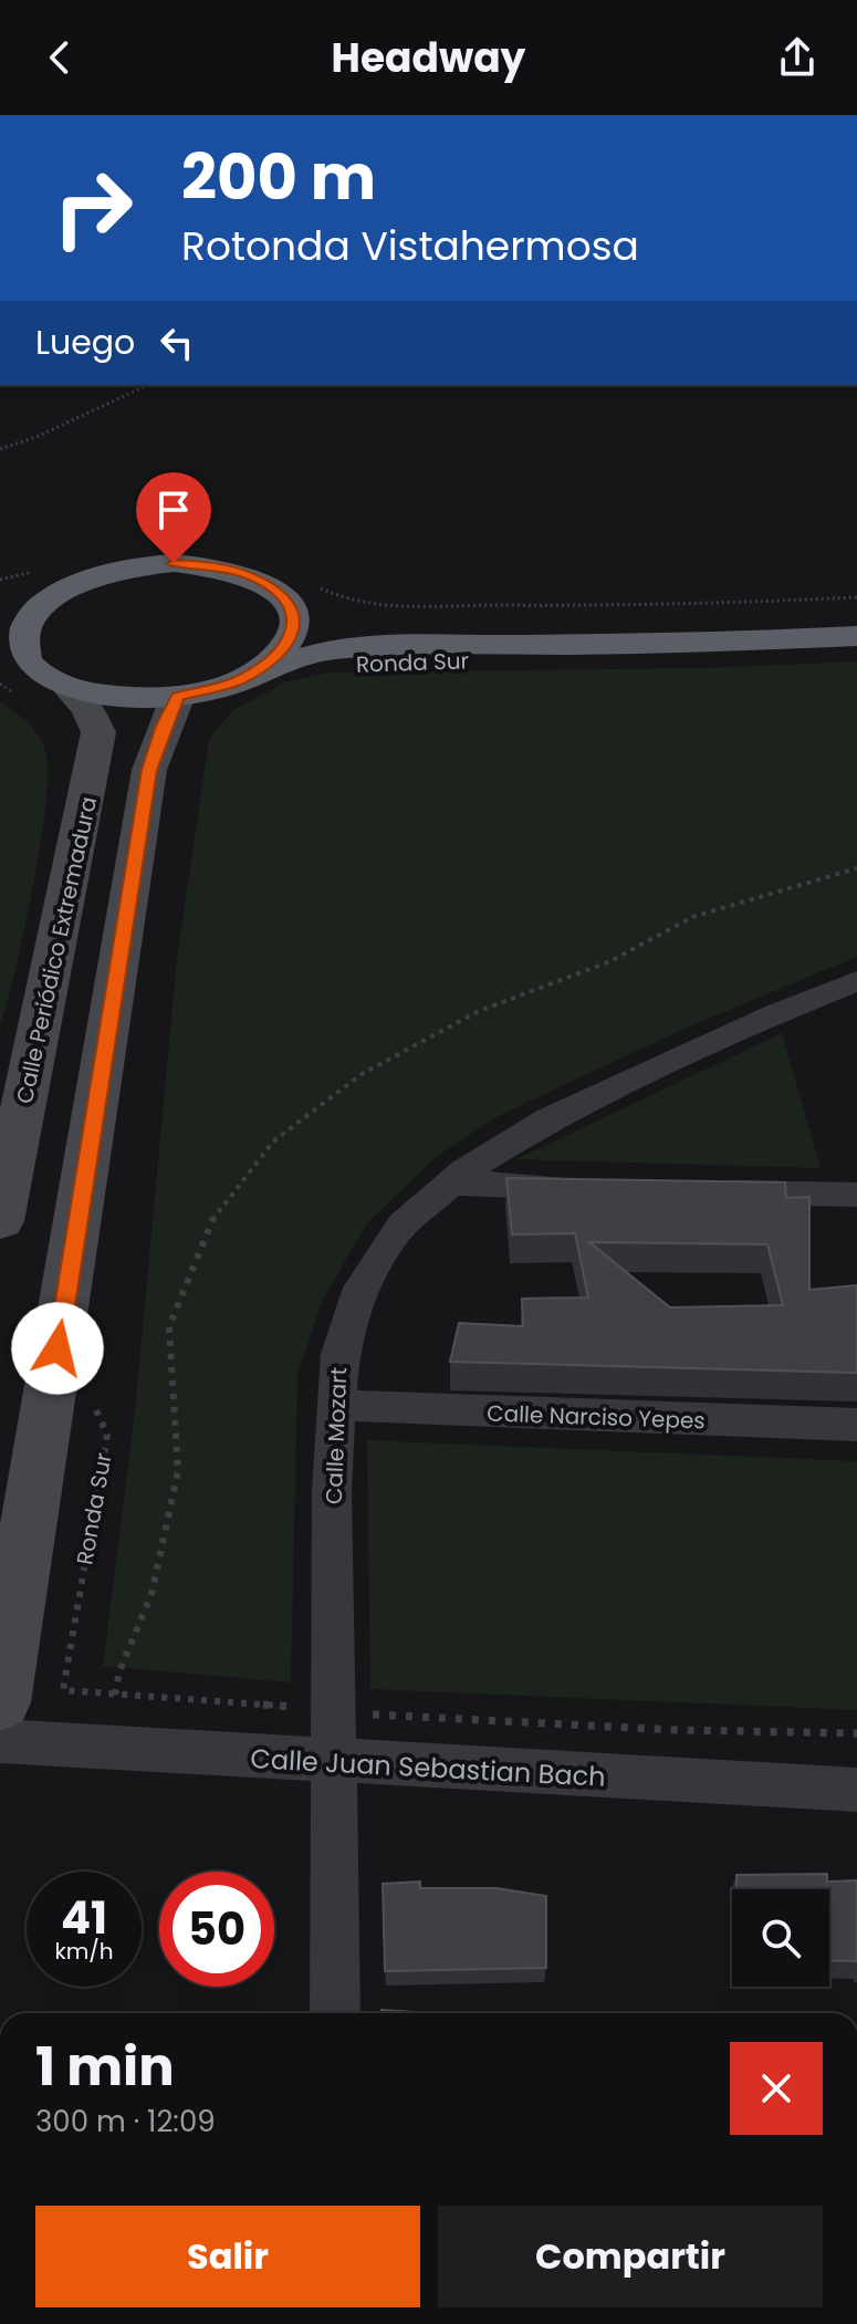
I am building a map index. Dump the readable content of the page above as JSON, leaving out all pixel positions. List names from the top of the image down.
{
  "streets": {
    "highway": ["Ronda Sur"],
    "main road": ["Calle Periódico Extremadura"],
    "street": ["Calle Narciso Yepes", "Calle Mozart", "Calle Juan Sebastian Bach"]
  },
  "crossings": [
    ["Ronda Sur", "Calle Periódico Extremadura"],
    ["Calle Narciso Yepes", "Calle Mozart"],
    ["Calle Mozart", "Calle Juan Sebastian Bach"]
  ],
  "page": {
    "header": "Headway",
    "turn": ["200 m", "Rotonda Vistahermosa"],
    "then": "Luego",
    "speed": "41 km/h",
    "limit": "50",
    "heading": ["1 min", "300 m · 12:09"],
    "buttons": ["Salir", "Compartir"]
  }
}
